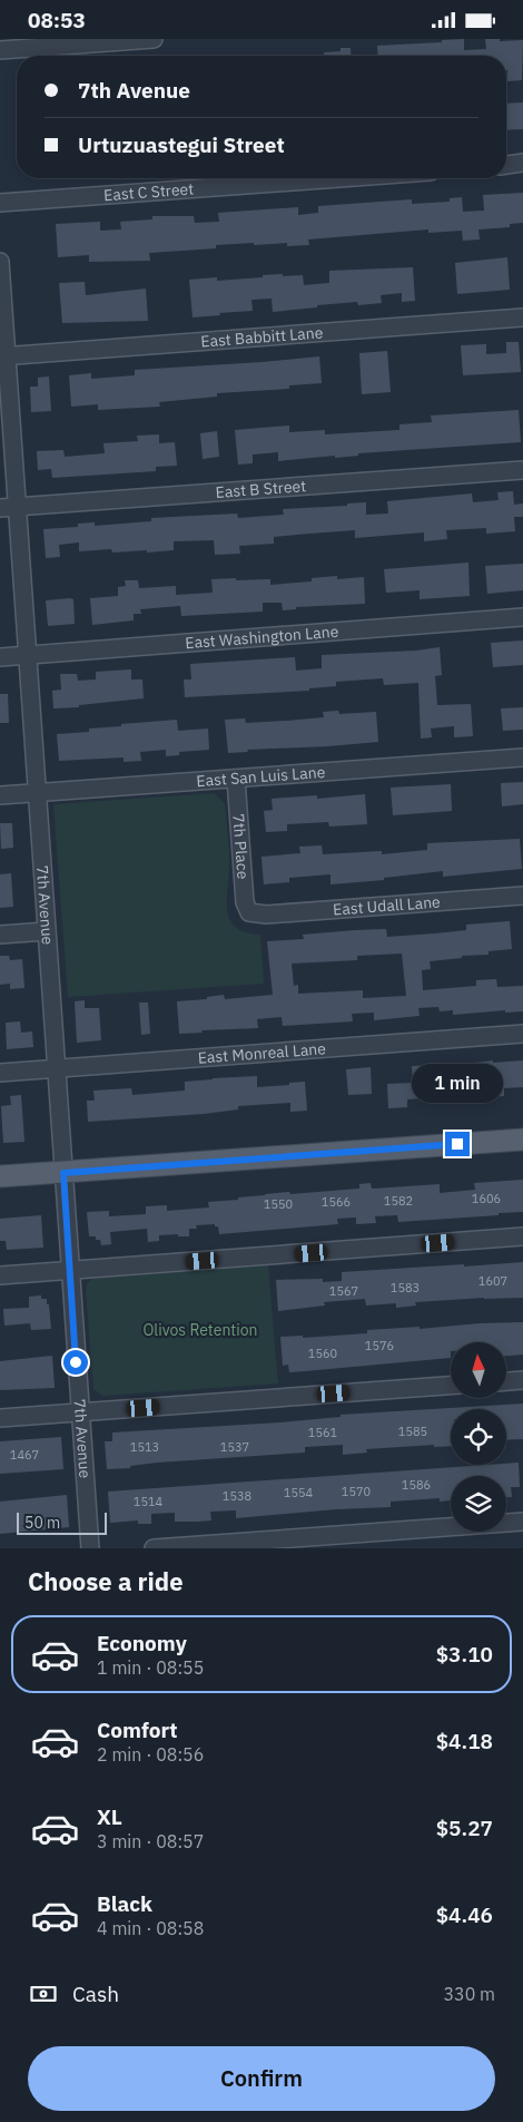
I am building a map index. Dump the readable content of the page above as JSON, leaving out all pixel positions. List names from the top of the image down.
{
  "streets": {
    "street": [
      "East C Street",
      "East Babbitt Lane",
      "East B Street",
      "East Washington Lane",
      "East San Luis Lane",
      "7th Place",
      "7th Avenue",
      "East Udall Lane",
      "East Monreal Lane"
    ]
  },
  "crossings": [
    ["East Babbitt Lane", "7th Avenue"],
    ["East B Street", "7th Avenue"],
    ["East Washington Lane", "7th Avenue"],
    ["East San Luis Lane", "7th Place"],
    ["East San Luis Lane", "7th Avenue"],
    ["7th Place", "East Udall Lane"],
    ["7th Avenue", "East Monreal Lane"]
  ],
  "parks": ["Olivos Retention"],
  "house_numbers": [
    "1606",
    "1582",
    "1566",
    "1550",
    "1607",
    "1583",
    "1567",
    "1576",
    "1560",
    "1585",
    "1561",
    "1513",
    "1537",
    "1467",
    "1586",
    "1570",
    "1554",
    "1538",
    "1514"
  ],
  "scale_bar": "50 m",
  "north": "top",
  "page": {
    "status": "08:53",
    "banner": ["7th Avenue", "Urtuzuastegui Street"],
    "bubble": "1 min",
    "scale": "50 m",
    "heading": "Choose a ride",
    "list": [
      {
        "name": "Economy",
        "note": "1 min · 08:55",
        "value": "$3.10"
      },
      {
        "name": "Comfort",
        "note": "2 min · 08:56",
        "value": "$4.18"
      },
      {
        "name": "XL",
        "note": "3 min · 08:57",
        "value": "$5.27"
      },
      {
        "name": "Black",
        "note": "4 min · 08:58",
        "value": "$4.46"
      }
    ],
    "pay": ["Cash", "330 m"],
    "buttons": "Confirm"
  }
}
